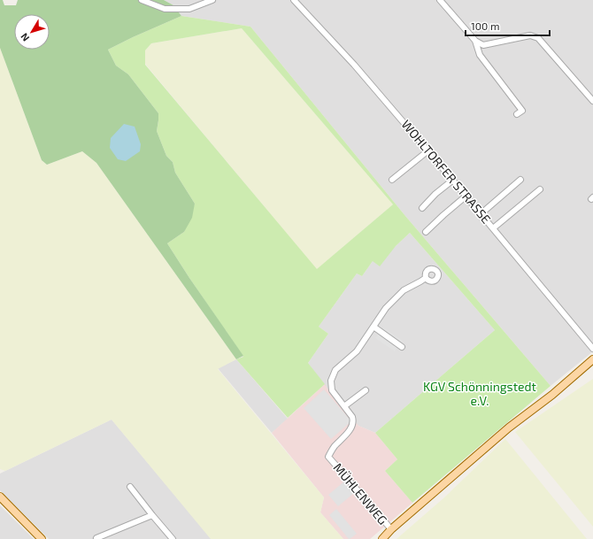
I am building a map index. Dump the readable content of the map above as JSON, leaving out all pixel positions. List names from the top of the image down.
{
  "streets": {
    "street": ["WOHLTORFER STRASSE", "MÜHLENWEG"]
  },
  "parks": ["KGV Schönningstedt e.V."],
  "scale_bar": "100 m",
  "north": "bottom left"
}
